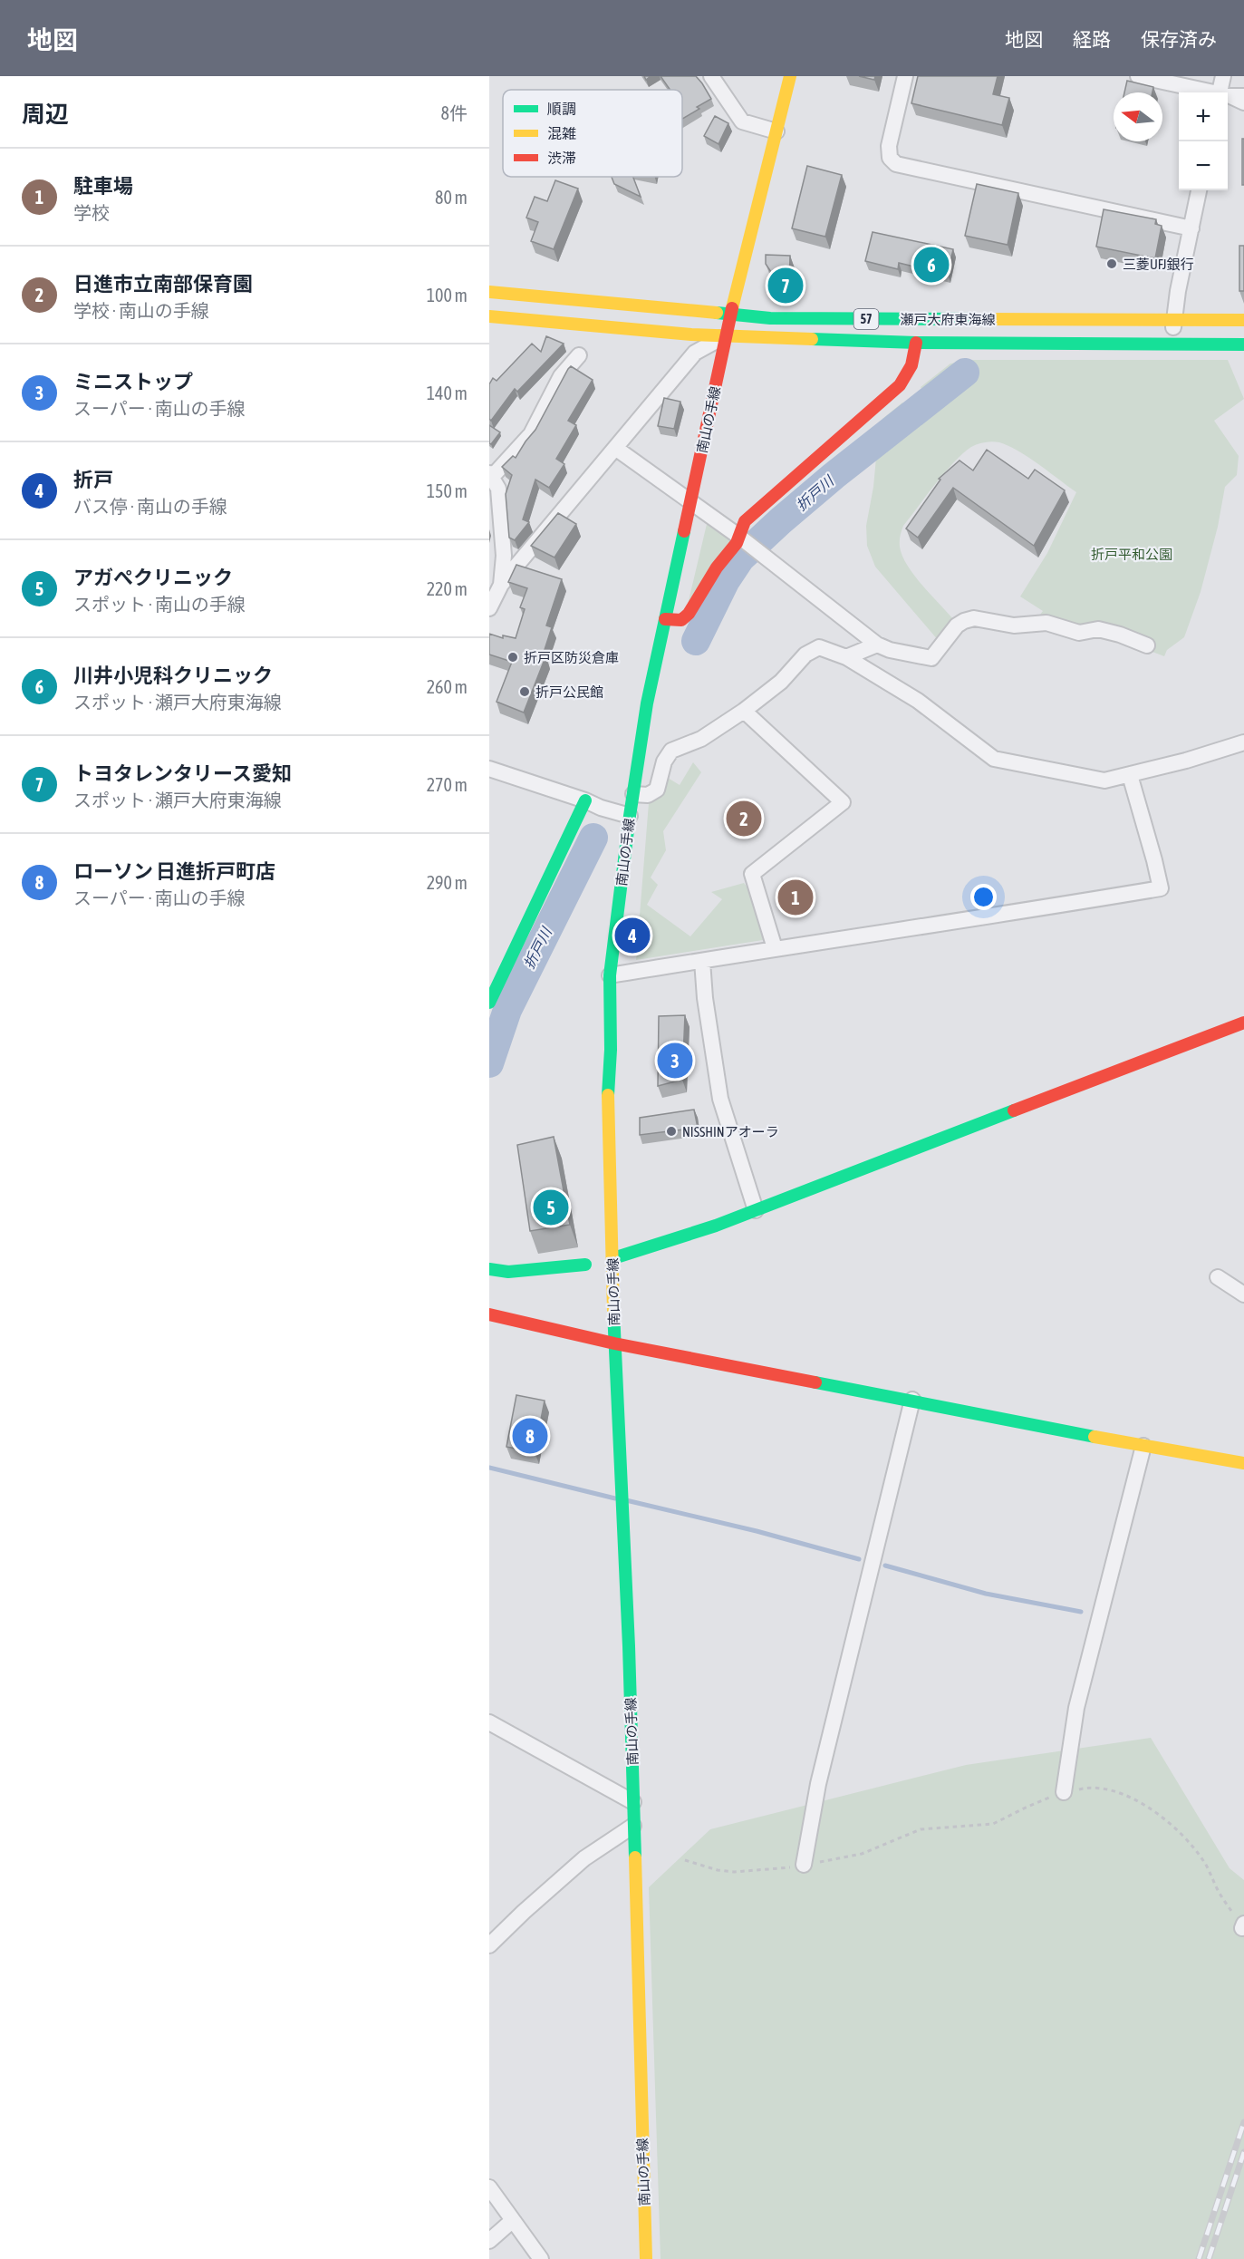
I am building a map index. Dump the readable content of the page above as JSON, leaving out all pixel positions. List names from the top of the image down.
{
  "streets": {
    "street": ["57", "瀬戸大府東海線", "南山の手線"]
  },
  "crossings": [
    ["瀬戸大府東海線", "南山の手線"]
  ],
  "water": ["折戸川"],
  "parks": ["折戸平和公園"],
  "places": [
    "三菱UFJ銀行",
    "折戸区防災倉庫",
    "折戸公民館",
    "NISSHINアオーラ"
  ],
  "legend": ["順調", "混雑", "渋滞"],
  "north": "left",
  "page": {
    "header": "地図",
    "nav": ["地図", "経路", "保存済み"],
    "heading": ["周辺", "8件"],
    "map_buttons": ["+", "−"],
    "list": [
      {
        "mark": "1",
        "name": "駐車場",
        "note": "学校",
        "value": "80 m"
      },
      {
        "mark": "2",
        "name": "日進市立南部保育園",
        "note": "学校 · 南山の手線",
        "value": "100 m"
      },
      {
        "mark": "3",
        "name": "ミニストップ",
        "note": "スーパー · 南山の手線",
        "value": "140 m"
      },
      {
        "mark": "4",
        "name": "折戸",
        "note": "バス停 · 南山の手線",
        "value": "150 m"
      },
      {
        "mark": "5",
        "name": "アガぺクリニック",
        "note": "スポット · 南山の手線",
        "value": "220 m"
      },
      {
        "mark": "6",
        "name": "川井小児科クリニック",
        "note": "スポット · 瀬戸大府東海線",
        "value": "260 m"
      },
      {
        "mark": "7",
        "name": "トヨタレンタリース愛知",
        "note": "スポット · 瀬戸大府東海線",
        "value": "270 m"
      },
      {
        "mark": "8",
        "name": "ローソン 日進折戸町店",
        "note": "スーパー · 南山の手線",
        "value": "290 m"
      }
    ],
    "pins": [
      "6",
      "7",
      "2",
      "1",
      "4",
      "3",
      "5",
      "8"
    ]
  }
}
